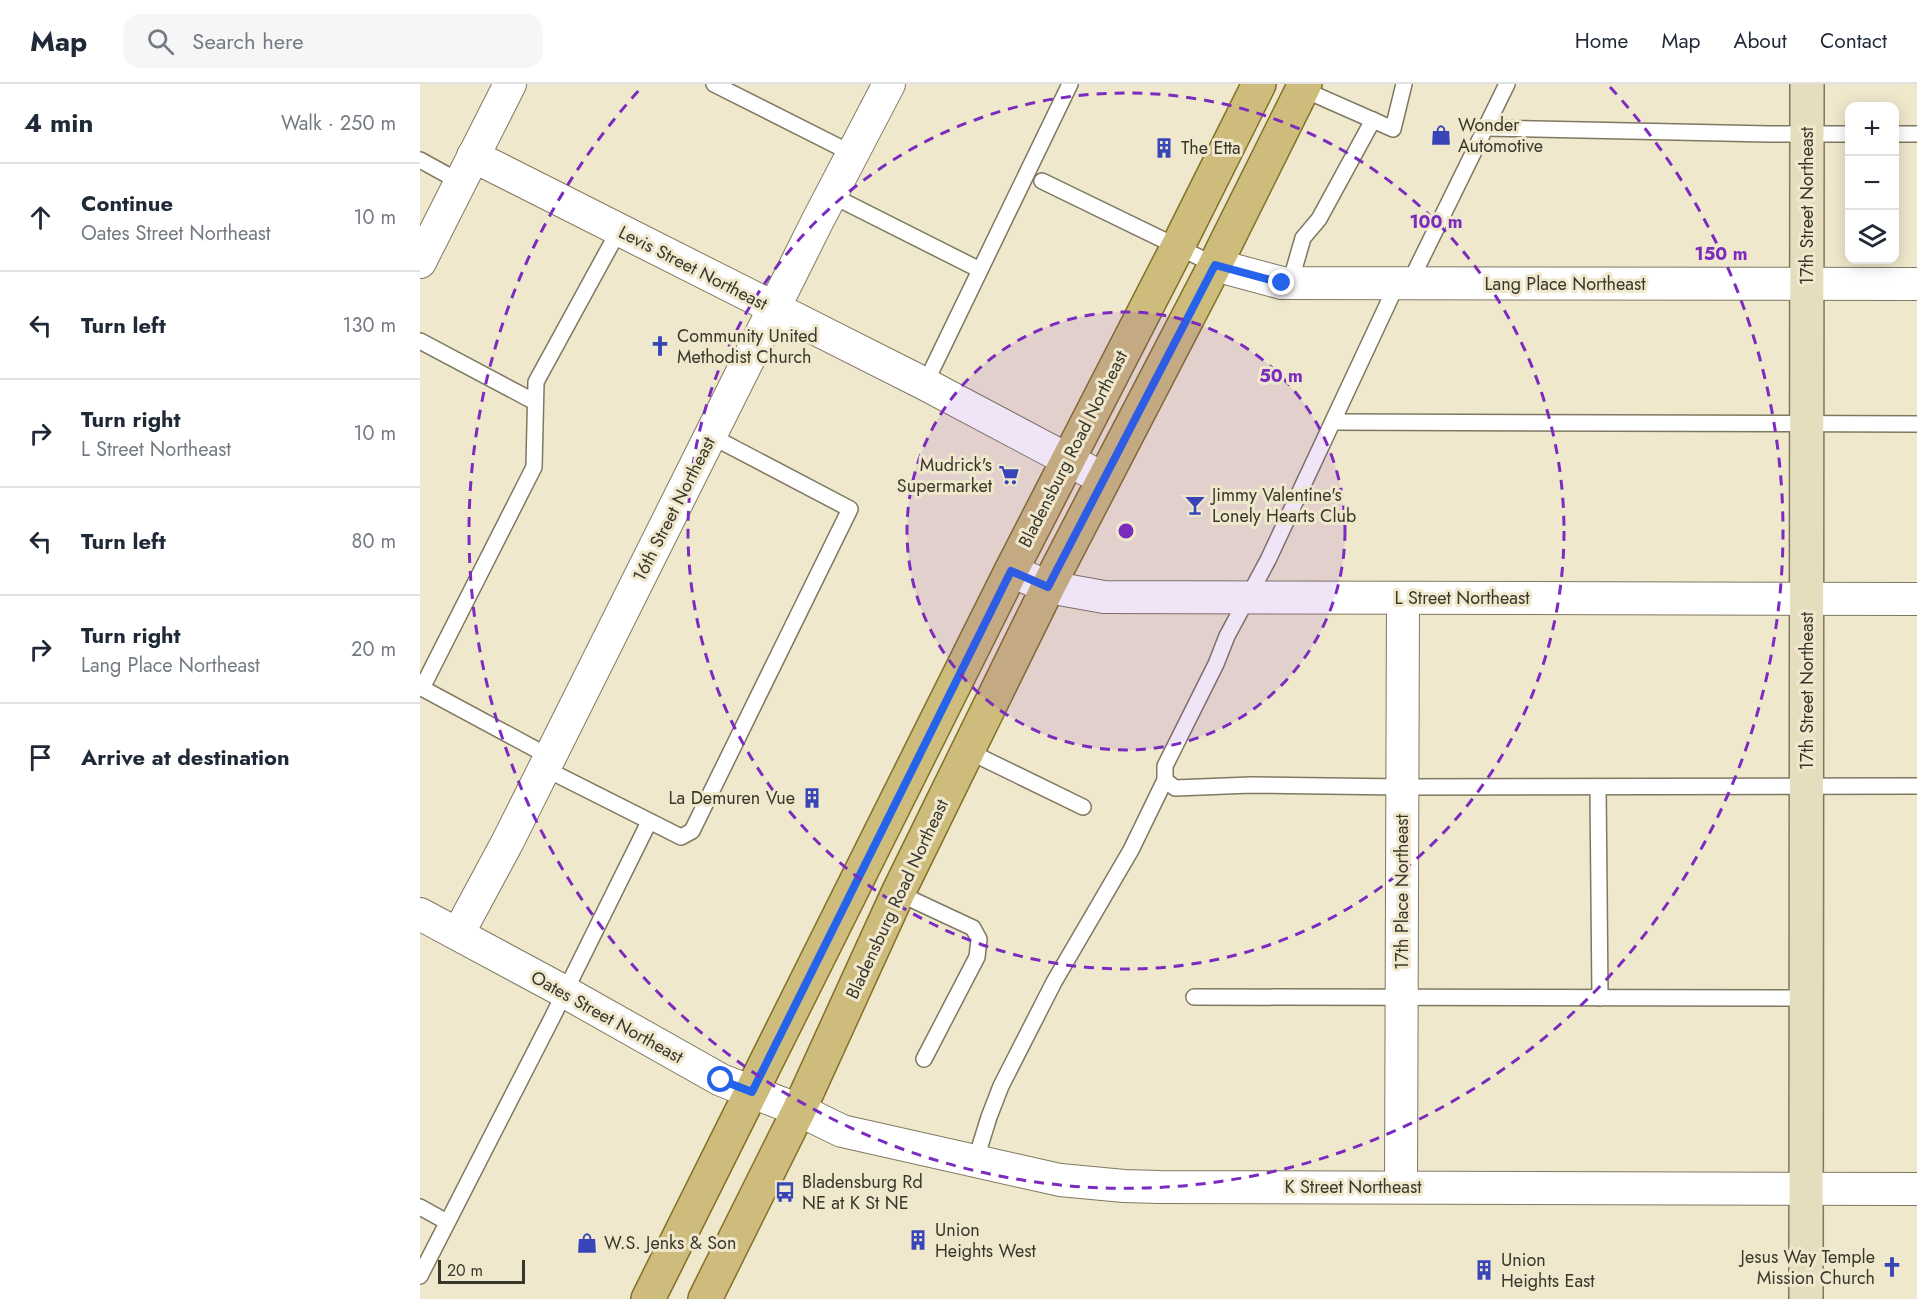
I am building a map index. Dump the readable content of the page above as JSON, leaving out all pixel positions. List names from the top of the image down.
{
  "streets": {
    "main road": ["17th Street Northeast", "Bladensburg Road Northeast"],
    "street": [
      "Levis Street Northeast",
      "Lang Place Northeast",
      "16th Street Northeast",
      "L Street Northeast",
      "17th Place Northeast",
      "Oates Street Northeast",
      "K Street Northeast"
    ]
  },
  "crossings": [
    ["17th Street Northeast", "Lang Place Northeast"],
    ["17th Street Northeast", "L Street Northeast"],
    ["17th Street Northeast", "K Street Northeast"],
    ["Levis Street Northeast", "Bladensburg Road Northeast"],
    ["Levis Street Northeast", "16th Street Northeast"],
    ["Lang Place Northeast", "Bladensburg Road Northeast"],
    ["Bladensburg Road Northeast", "L Street Northeast"],
    ["Bladensburg Road Northeast", "Oates Street Northeast"],
    ["Bladensburg Road Northeast", "K Street Northeast"],
    ["16th Street Northeast", "Oates Street Northeast"],
    ["L Street Northeast", "17th Place Northeast"],
    ["17th Place Northeast", "K Street Northeast"],
    ["Oates Street Northeast", "K Street Northeast"]
  ],
  "places": {
    "shop": ["Wonder Automotive", "W.S. Jenks & Son"],
    "building": [
      "The Etta",
      "La Demuren Vue",
      "Union Heights West",
      "Union Heights East"
    ],
    "church": ["Community United Methodist Church", "Jesus Way Temple Mission Church"],
    "supermarket": ["Mudrick's Supermarket"],
    "bar": ["Jimmy Valentine's Lonely Hearts Club"],
    "bus stop": ["Bladensburg Rd NE at K St NE"]
  },
  "scale_bar": "20 m",
  "page": {
    "header": "Map",
    "search": "Search here",
    "nav": [
      "Home",
      "Map",
      "About",
      "Contact"
    ],
    "heading": ["4 min", "Walk · 250 m"],
    "map_buttons": ["+", "−"],
    "list": [
      ["Continue", "Oates Street Northeast", "10 m"],
      ["Turn left", "130 m"],
      ["Turn right", "L Street Northeast", "10 m"],
      ["Turn left", "80 m"],
      ["Turn right", "Lang Place Northeast", "20 m"],
      "Arrive at destination"
    ],
    "scale": "20 m"
  },
  "rings": ["100 m", "150 m", "50 m"]
}
